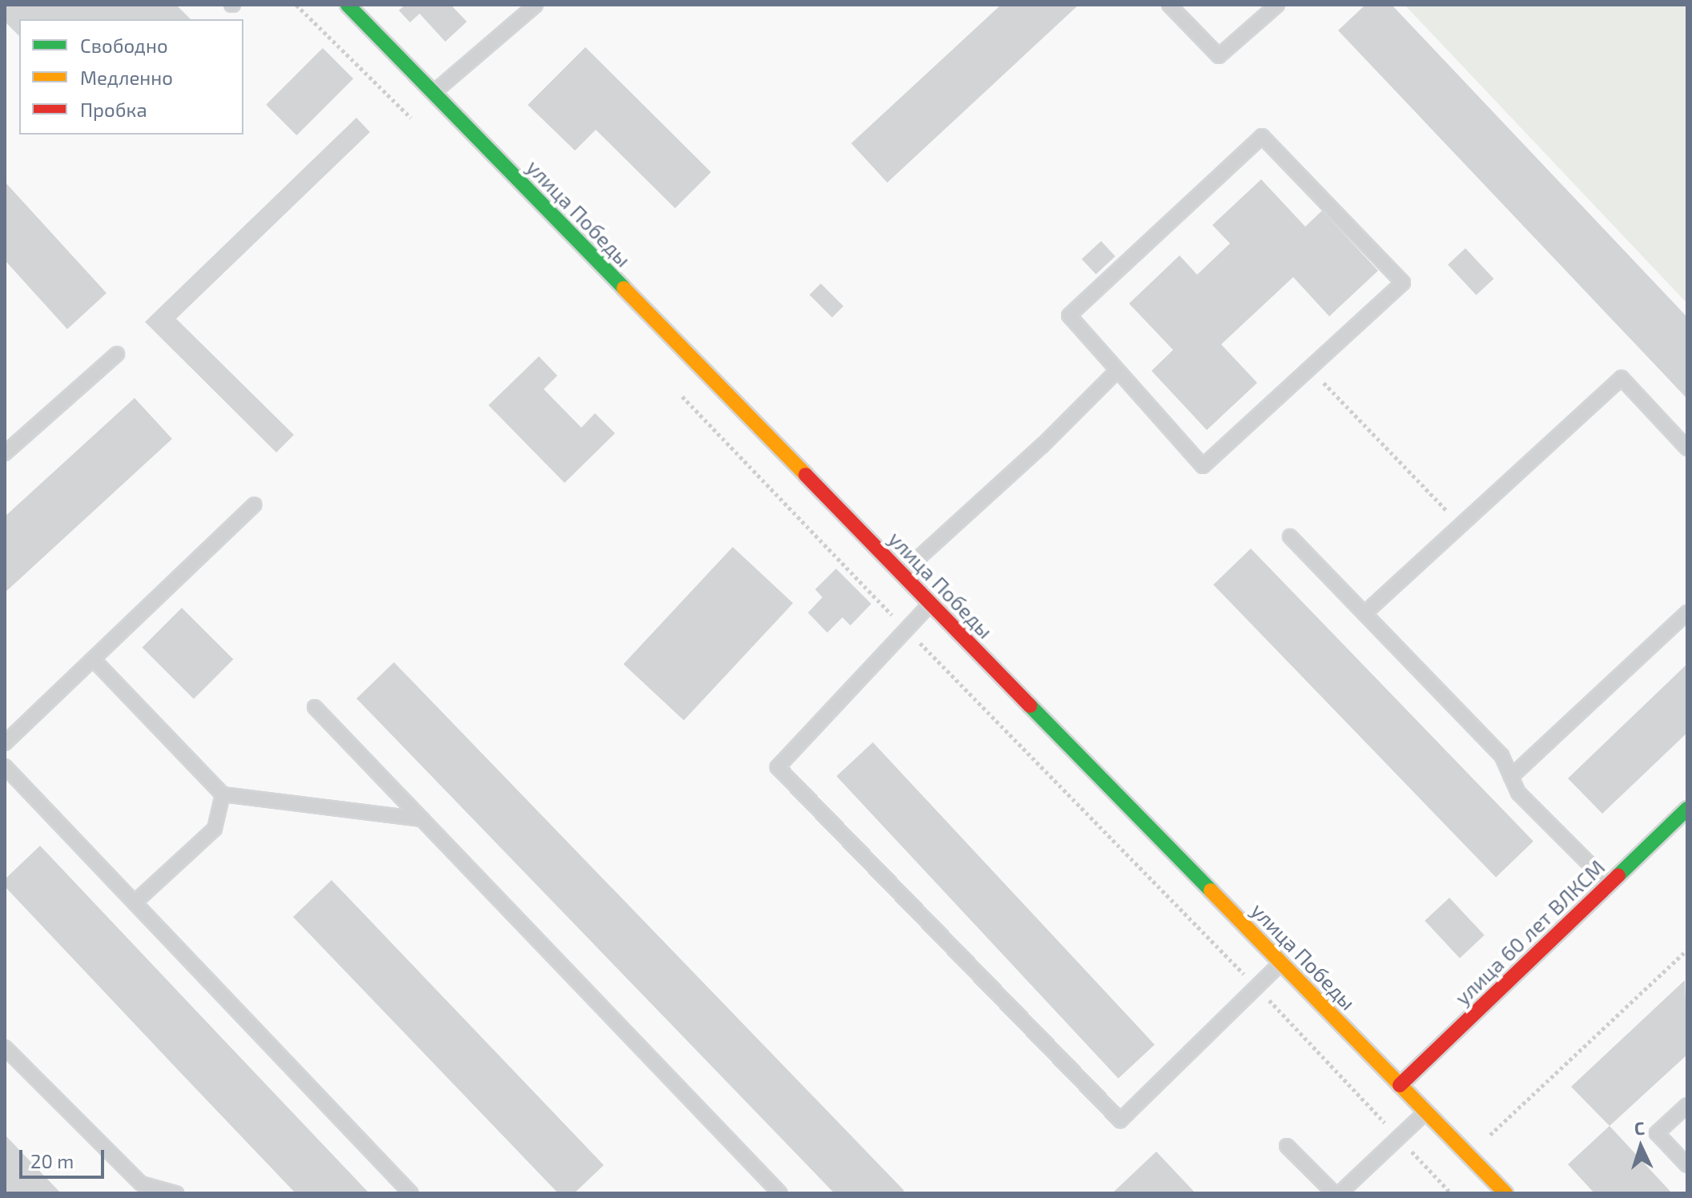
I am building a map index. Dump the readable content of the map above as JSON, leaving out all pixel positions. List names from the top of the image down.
{
  "streets": {
    "street": ["улица Победы", "улица 60 лет ВЛКСМ"]
  },
  "crossings": [
    ["улица Победы", "улица 60 лет ВЛКСМ"]
  ],
  "legend": ["Свободно", "Медленно", "Пробка"],
  "scale_bar": "20 m",
  "north": "top"
}
